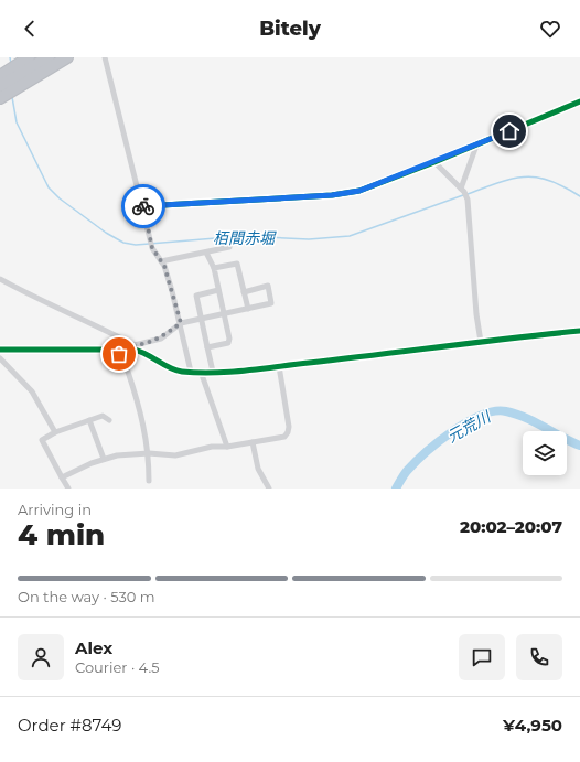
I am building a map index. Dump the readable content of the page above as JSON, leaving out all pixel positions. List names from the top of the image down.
{
  "water": ["栢間赤堀", "元荒川"],
  "page": {
    "header": "Bitely",
    "heading": ["4 min", "Arriving in", "20:02–20:07"],
    "panel": [
      "Alex",
      "Courier · 4.5",
      "Order #8749",
      "¥4,950"
    ],
    "bar": "On the way · 530 m"
  }
}
